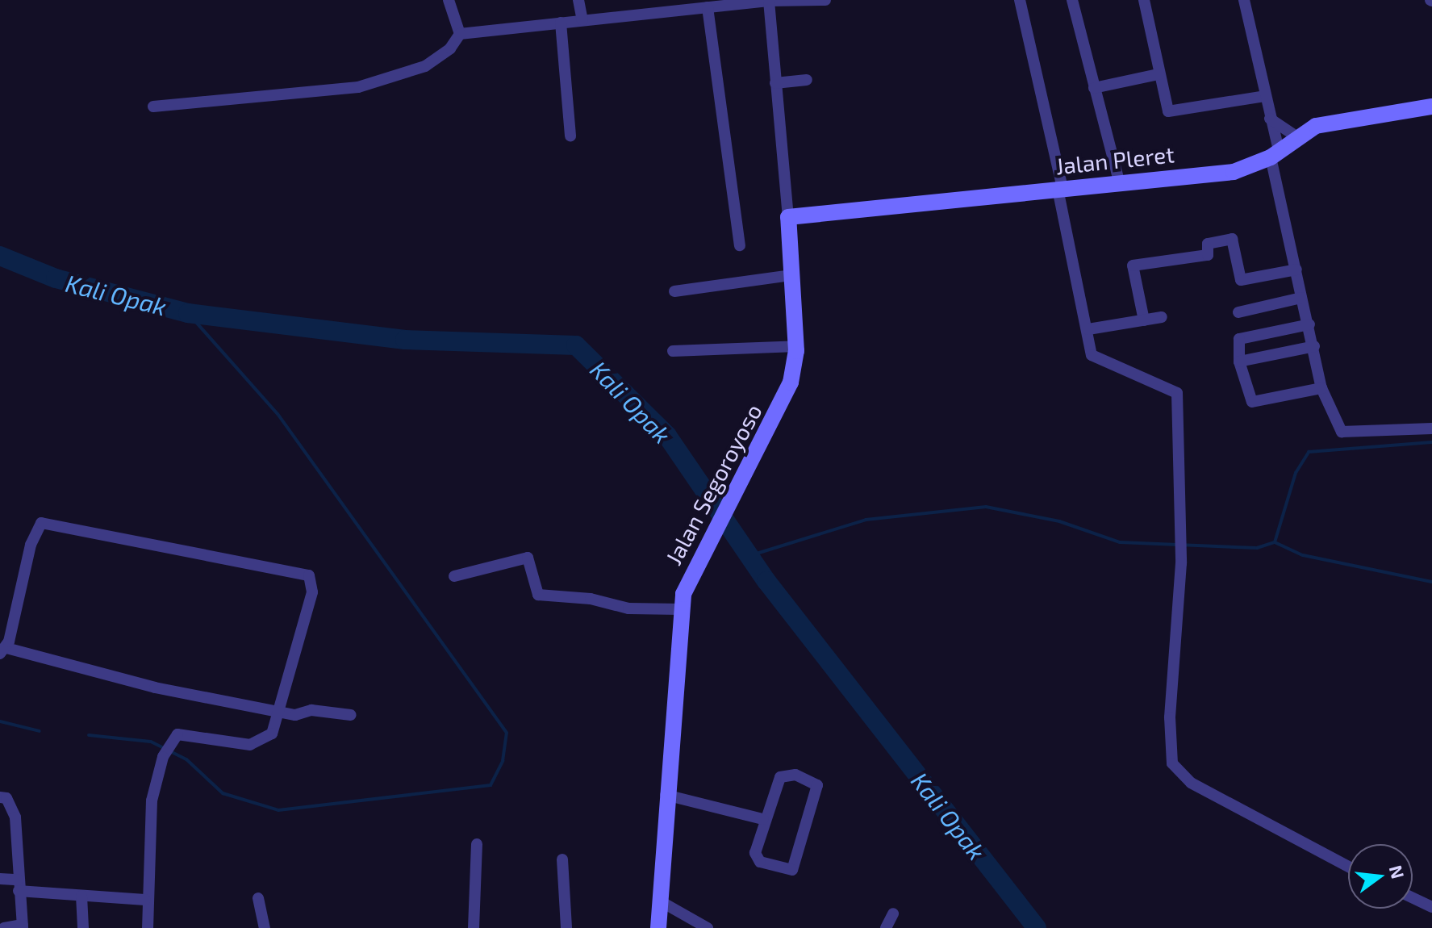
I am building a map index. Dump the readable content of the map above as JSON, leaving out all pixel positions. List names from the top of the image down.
{
  "streets": {
    "main road": ["Jalan Pleret", "Jalan Segoroyoso"]
  },
  "crossings": [
    ["Jalan Pleret", "Jalan Segoroyoso"]
  ],
  "water": ["Kali Opak"],
  "north": "right"
}
